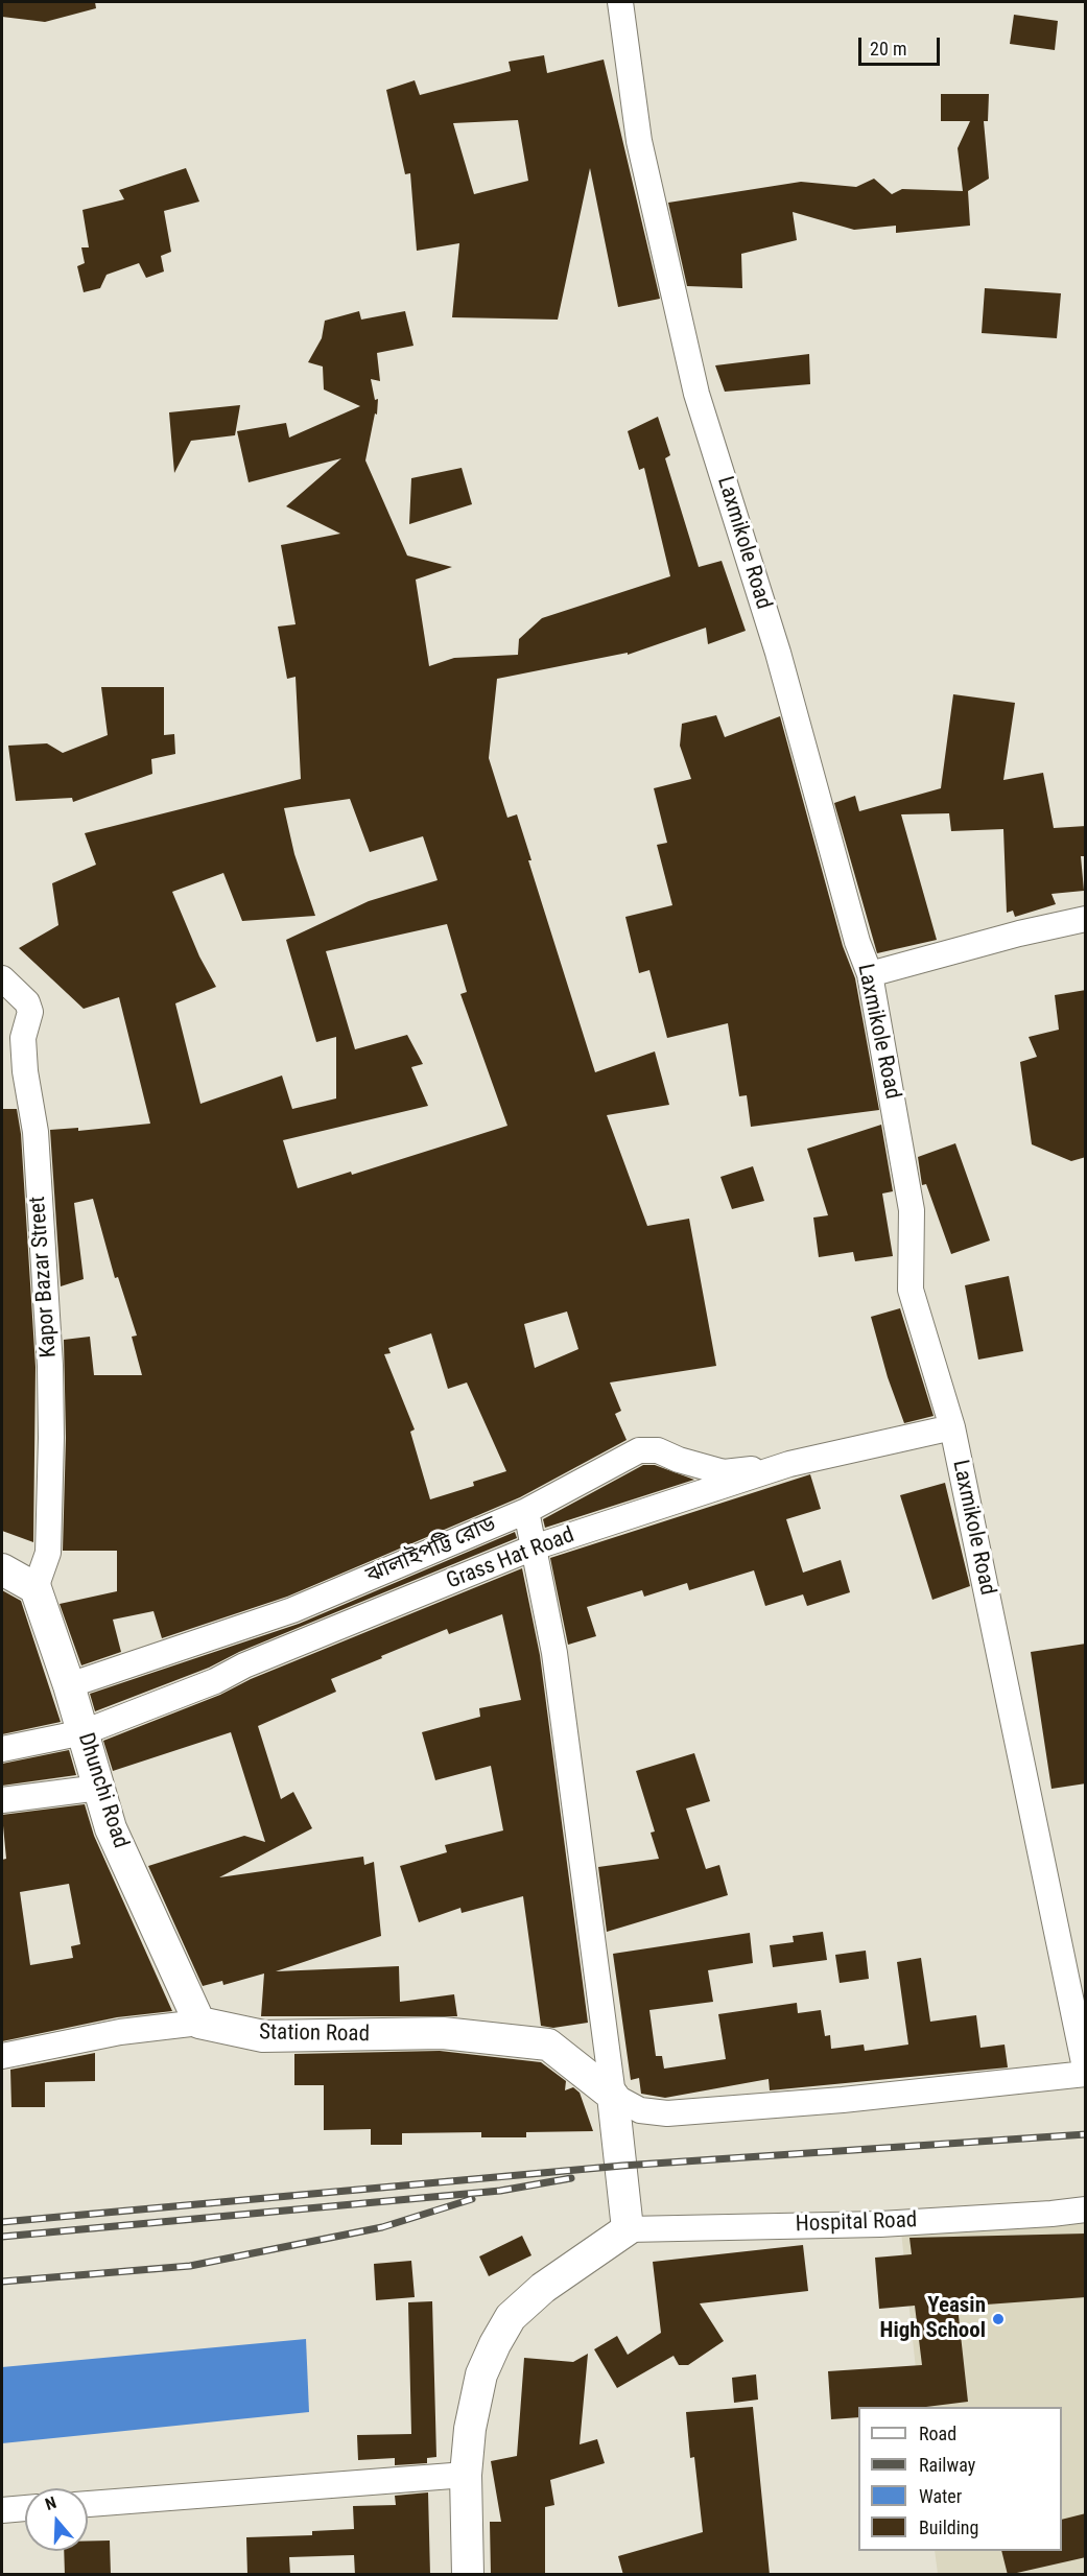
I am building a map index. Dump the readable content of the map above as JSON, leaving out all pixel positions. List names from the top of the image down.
{
  "streets": {
    "street": [
      "Laxmikole Road",
      "Kapor Bazar Street",
      "ঝালাইপট্টি রোড",
      "Grass Hat Road",
      "Dhunchi Road",
      "Station Road",
      "Hospital Road"
    ]
  },
  "crossings": [
    ["Laxmikole Road", "Grass Hat Road"],
    ["Kapor Bazar Street", "Dhunchi Road"],
    ["ঝালাইপট্টি রোড", "Grass Hat Road"],
    ["ঝালাইপট্টি রোড", "Dhunchi Road"],
    ["Grass Hat Road", "Dhunchi Road"],
    ["Dhunchi Road", "Station Road"]
  ],
  "places": ["Yeasin High School"],
  "legend": [
    "Road",
    "Railway",
    "Water",
    "Building"
  ],
  "scale_bar": "20 m",
  "north": "top"
}
